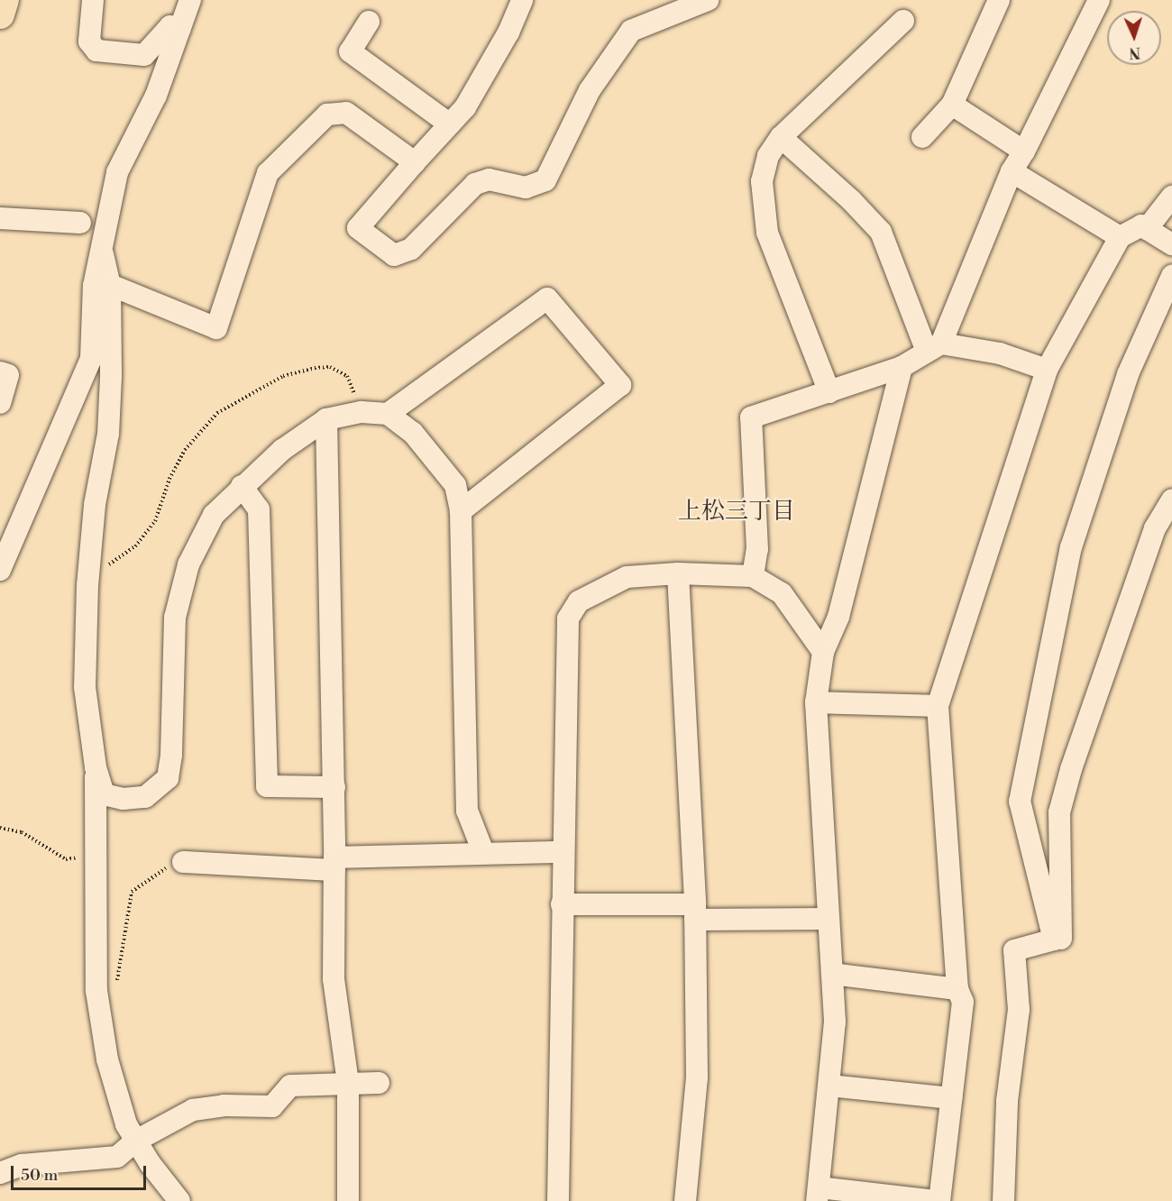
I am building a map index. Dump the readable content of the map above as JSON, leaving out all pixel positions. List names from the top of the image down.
{
  "districts": ["上松三丁目"],
  "scale_bar": "50 m",
  "north": "bottom"
}
